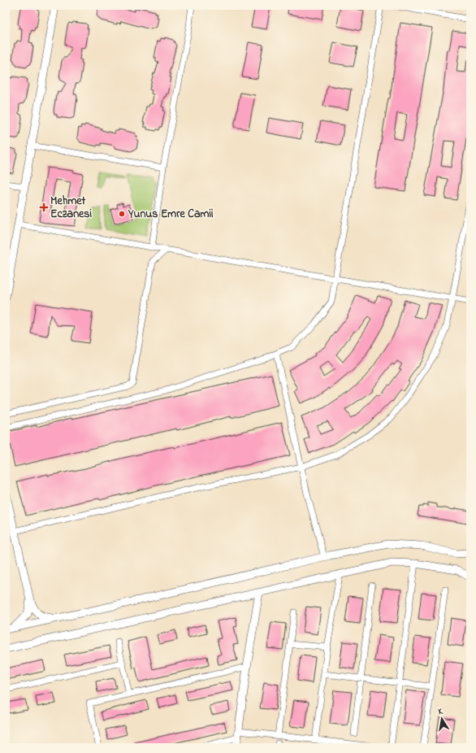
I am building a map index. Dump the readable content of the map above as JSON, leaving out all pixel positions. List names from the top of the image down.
{
  "places": {
    "health": ["Mehmet Eczanesi"],
    "other": ["Yunus Emre Camii"]
  },
  "north": "top"
}
